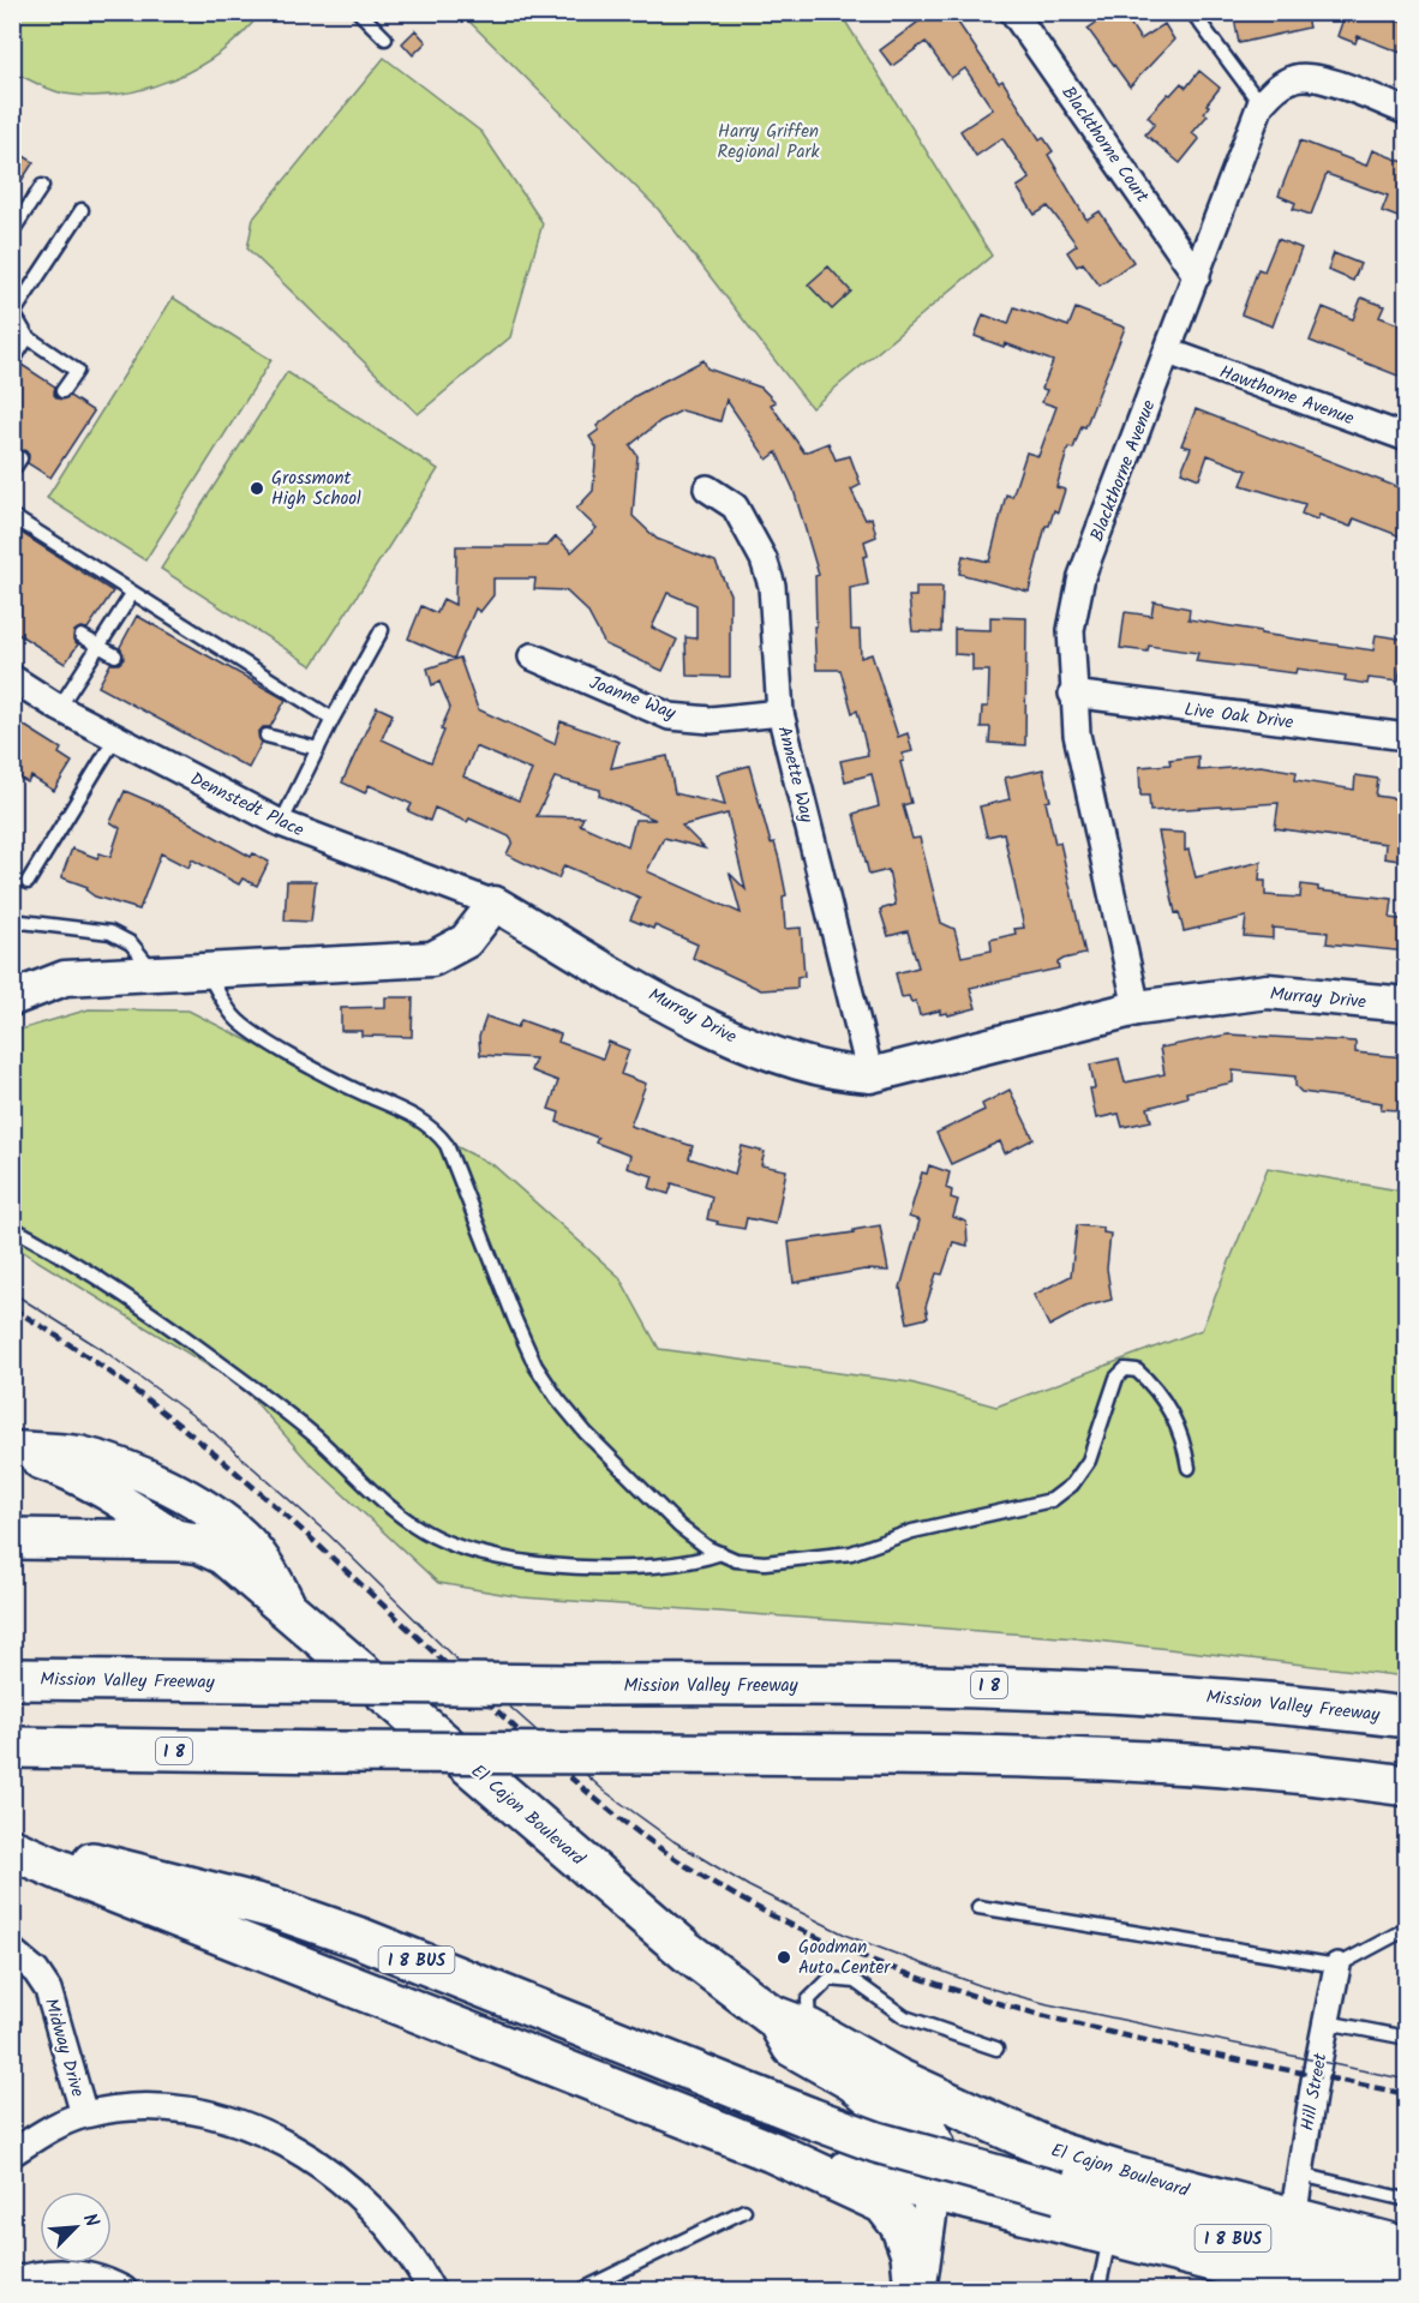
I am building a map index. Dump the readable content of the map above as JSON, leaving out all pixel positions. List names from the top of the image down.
{
  "streets": {
    "main road": [
      "Mission Valley Freeway",
      "I 8",
      "El Cajon Boulevard",
      "I 8 BUS"
    ],
    "street": [
      "Blackthorne Court",
      "Hawthorne Avenue",
      "Blackthorne Avenue",
      "Joanne Way",
      "Live Oak Drive",
      "Annette Way",
      "Dennstedt Place",
      "Murray Drive",
      "Midway Drive",
      "Hill Street"
    ]
  },
  "crossings": [
    ["Blackthorne Court", "Blackthorne Avenue"],
    ["Hawthorne Avenue", "Blackthorne Avenue"],
    ["Blackthorne Avenue", "Live Oak Drive"],
    ["Blackthorne Avenue", "Murray Drive"],
    ["Joanne Way", "Annette Way"],
    ["Annette Way", "Murray Drive"],
    ["Dennstedt Place", "Murray Drive"],
    ["El Cajon Boulevard", "I 8 BUS"],
    ["El Cajon Boulevard", "Hill Street"]
  ],
  "parks": ["Harry Griffen Regional Park"],
  "places": ["Grossmont High School", "Goodman Auto Center"],
  "north": "top right"
}
